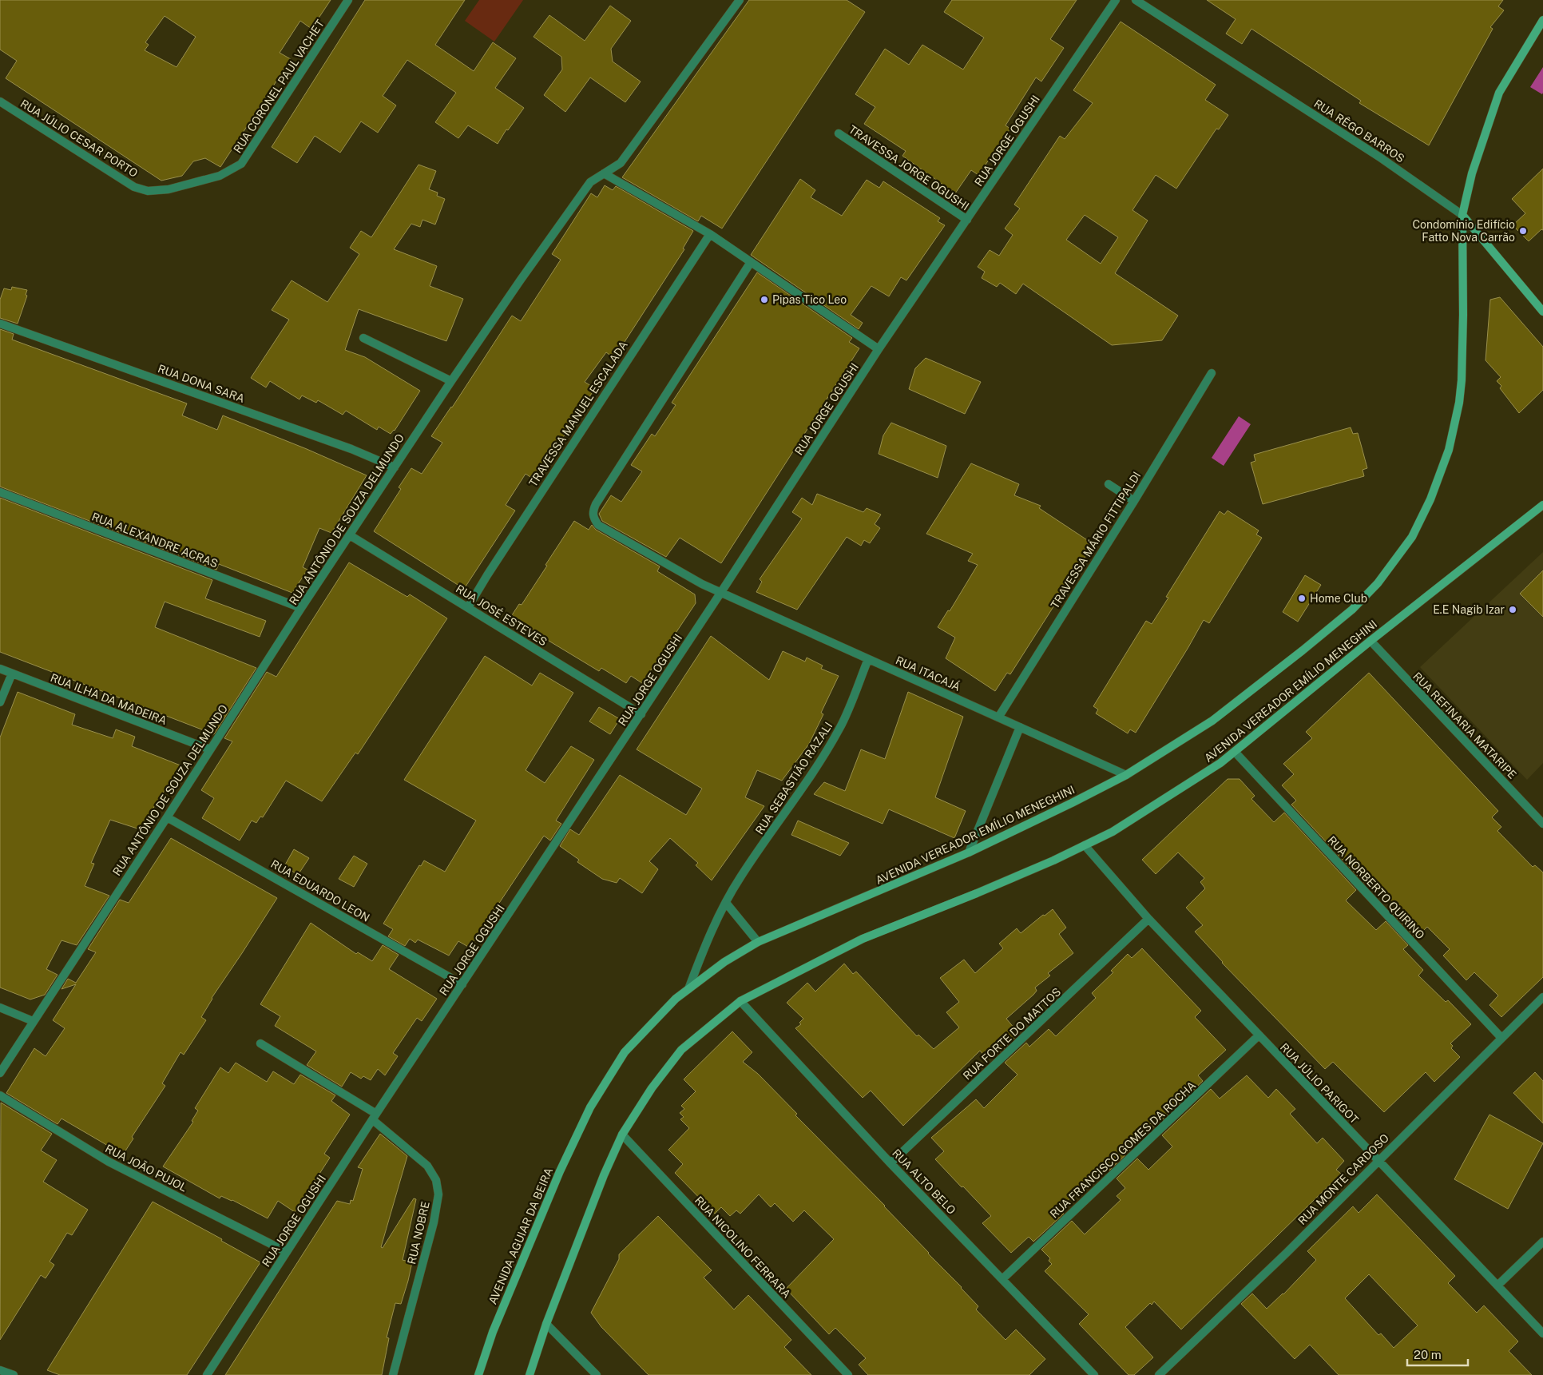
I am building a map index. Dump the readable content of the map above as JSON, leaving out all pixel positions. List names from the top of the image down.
{
  "streets": {
    "main road": ["RUA RÊGO BARROS", "AVENIDA VEREADOR EMÍLIO MENEGHINI", "AVENIDA AGUIAR DA BEIRA"],
    "street": [
      "RUA CORONEL PAUL VACHET",
      "RUA JÚLIO CESAR PORTO",
      "RUA JORGE OGUSHI",
      "TRAVESSA JORGE OGUSHI",
      "RUA DONA SARA",
      "TRAVESSA MANUEL ESCALADA",
      "RUA ANTÔNIO DE SOUZA DELMUNDO",
      "RUA ALEXANDRE ACRAS",
      "TRAVESSA MÁRIO FITTIPALDI",
      "RUA JOSÉ ESTEVES",
      "RUA ITACAJÁ",
      "RUA ILHA DA MADEIRA",
      "RUA REFINARIA MATARIPE",
      "RUA SEBASTIÃO RAZALI",
      "RUA NORBERTO QUIRINO",
      "RUA EDUARDO LEON",
      "RUA FORTE DO MATTOS",
      "RUA JÚLIO PARIGOT",
      "RUA FRANCISCO GOMES DA ROCHA",
      "RUA JOÃO PUJOL",
      "RUA MONTE CARDOSO",
      "RUA ALTO BELO",
      "RUA NOBRE",
      "RUA NICOLINO FERRARA"
    ]
  },
  "crossings": [
    ["RUA CORONEL PAUL VACHET", "RUA JÚLIO CESAR PORTO"],
    ["RUA RÊGO BARROS", "AVENIDA VEREADOR EMÍLIO MENEGHINI"],
    ["RUA JORGE OGUSHI", "TRAVESSA JORGE OGUSHI"],
    ["RUA JORGE OGUSHI", "RUA JOSÉ ESTEVES"],
    ["RUA JORGE OGUSHI", "RUA ITACAJÁ"],
    ["RUA JORGE OGUSHI", "RUA EDUARDO LEON"],
    ["RUA JORGE OGUSHI", "RUA JOÃO PUJOL"],
    ["RUA JORGE OGUSHI", "RUA NOBRE"],
    ["RUA DONA SARA", "RUA ANTÔNIO DE SOUZA DELMUNDO"],
    ["TRAVESSA MANUEL ESCALADA", "RUA JOSÉ ESTEVES"],
    ["RUA ANTÔNIO DE SOUZA DELMUNDO", "RUA ALEXANDRE ACRAS"],
    ["RUA ANTÔNIO DE SOUZA DELMUNDO", "RUA JOSÉ ESTEVES"],
    ["RUA ANTÔNIO DE SOUZA DELMUNDO", "RUA ILHA DA MADEIRA"],
    ["RUA ANTÔNIO DE SOUZA DELMUNDO", "RUA EDUARDO LEON"],
    ["TRAVESSA MÁRIO FITTIPALDI", "RUA ITACAJÁ"],
    ["RUA ITACAJÁ", "AVENIDA VEREADOR EMÍLIO MENEGHINI"],
    ["RUA ITACAJÁ", "RUA SEBASTIÃO RAZALI"],
    ["AVENIDA VEREADOR EMÍLIO MENEGHINI", "RUA REFINARIA MATARIPE"],
    ["AVENIDA VEREADOR EMÍLIO MENEGHINI", "RUA SEBASTIÃO RAZALI"],
    ["AVENIDA VEREADOR EMÍLIO MENEGHINI", "RUA NORBERTO QUIRINO"],
    ["AVENIDA VEREADOR EMÍLIO MENEGHINI", "RUA JÚLIO PARIGOT"],
    ["AVENIDA VEREADOR EMÍLIO MENEGHINI", "RUA ALTO BELO"],
    ["AVENIDA VEREADOR EMÍLIO MENEGHINI", "AVENIDA AGUIAR DA BEIRA"],
    ["AVENIDA VEREADOR EMÍLIO MENEGHINI", "RUA NICOLINO FERRARA"],
    ["RUA NORBERTO QUIRINO", "RUA MONTE CARDOSO"],
    ["RUA FORTE DO MATTOS", "RUA JÚLIO PARIGOT"],
    ["RUA FORTE DO MATTOS", "RUA ALTO BELO"],
    ["RUA JÚLIO PARIGOT", "RUA FRANCISCO GOMES DA ROCHA"],
    ["RUA JÚLIO PARIGOT", "RUA MONTE CARDOSO"],
    ["RUA FRANCISCO GOMES DA ROCHA", "RUA ALTO BELO"]
  ],
  "places": [
    "Condomínio Edifício Fatto Nova Carrão",
    "Pipas Tico Leo",
    "Home Club",
    "E.E Nagib Izar"
  ],
  "scale_bar": "20 m"
}
